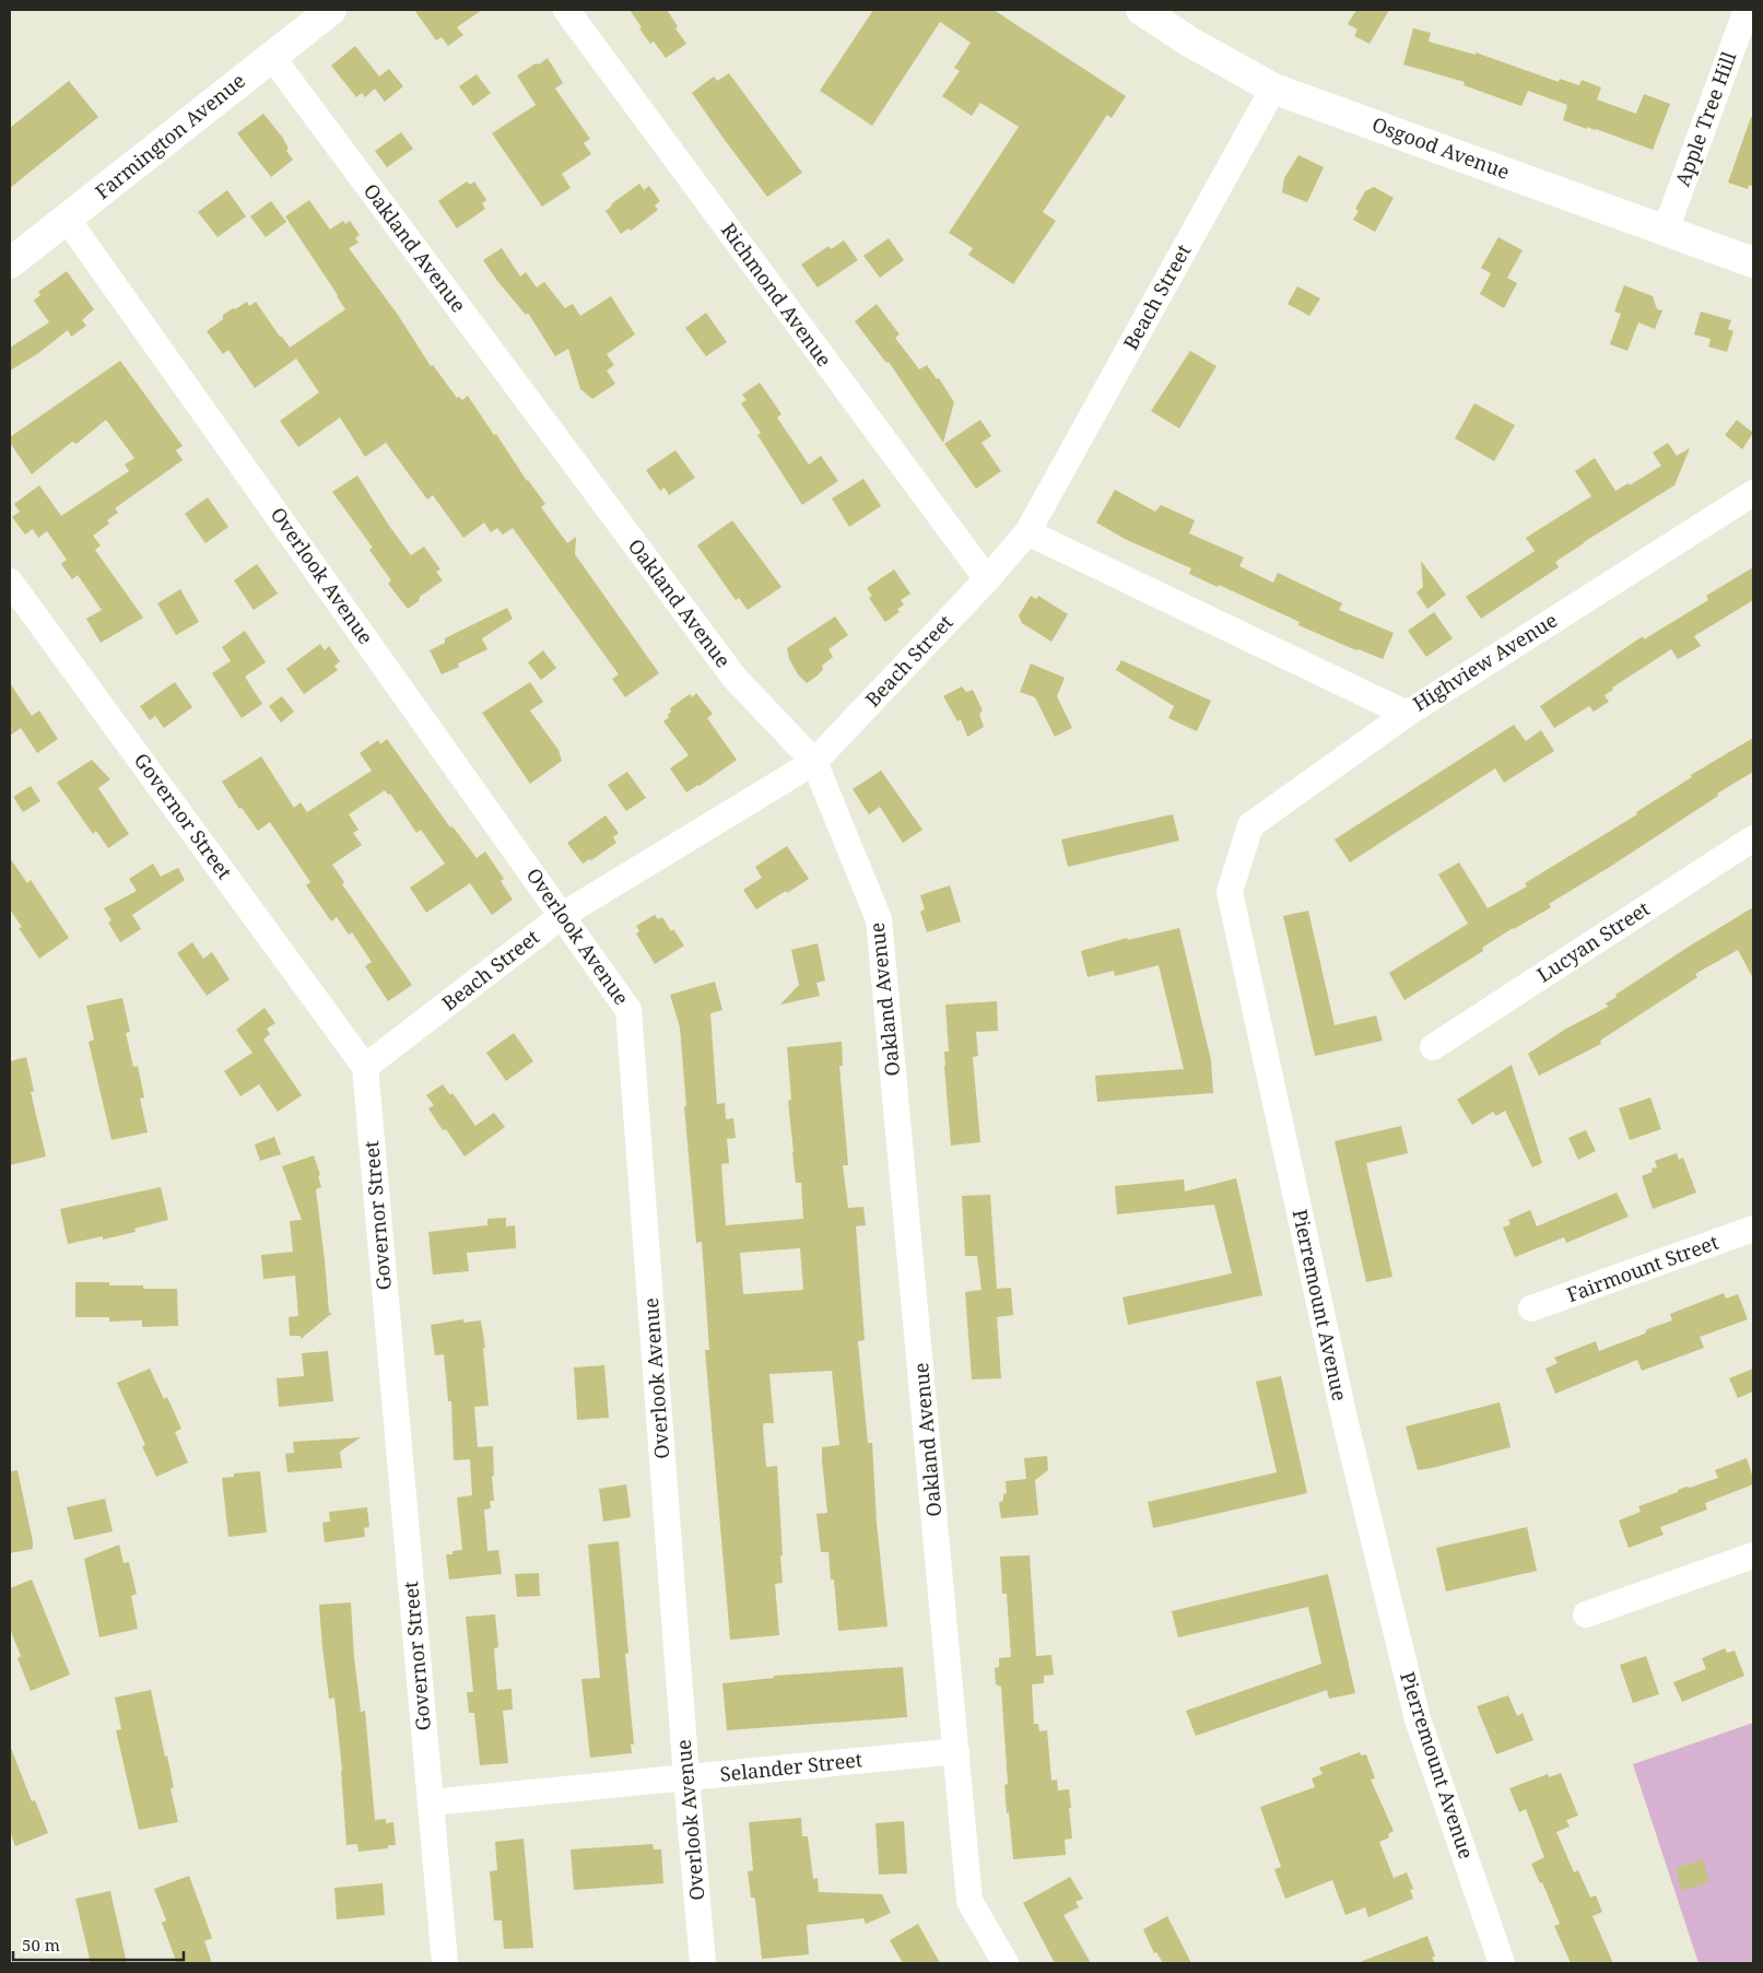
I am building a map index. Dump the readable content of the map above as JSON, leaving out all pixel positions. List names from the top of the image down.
{
  "streets": {
    "street": [
      "Apple Tree Hill",
      "Farmington Avenue",
      "Osgood Avenue",
      "Oakland Avenue",
      "Richmond Avenue",
      "Beach Street",
      "Overlook Avenue",
      "Highview Avenue",
      "Governor Street",
      "Lucyan Street",
      "Fairmount Street",
      "Pierremount Avenue",
      "Selander Street"
    ]
  },
  "crossings": [
    ["Apple Tree Hill", "Osgood Avenue"],
    ["Farmington Avenue", "Oakland Avenue"],
    ["Farmington Avenue", "Overlook Avenue"],
    ["Osgood Avenue", "Beach Street"],
    ["Oakland Avenue", "Beach Street"],
    ["Oakland Avenue", "Selander Street"],
    ["Richmond Avenue", "Beach Street"],
    ["Beach Street", "Overlook Avenue"],
    ["Beach Street", "Highview Avenue"],
    ["Beach Street", "Governor Street"],
    ["Overlook Avenue", "Selander Street"],
    ["Highview Avenue", "Pierremount Avenue"],
    ["Governor Street", "Selander Street"]
  ],
  "scale_bar": "50 m"
}
